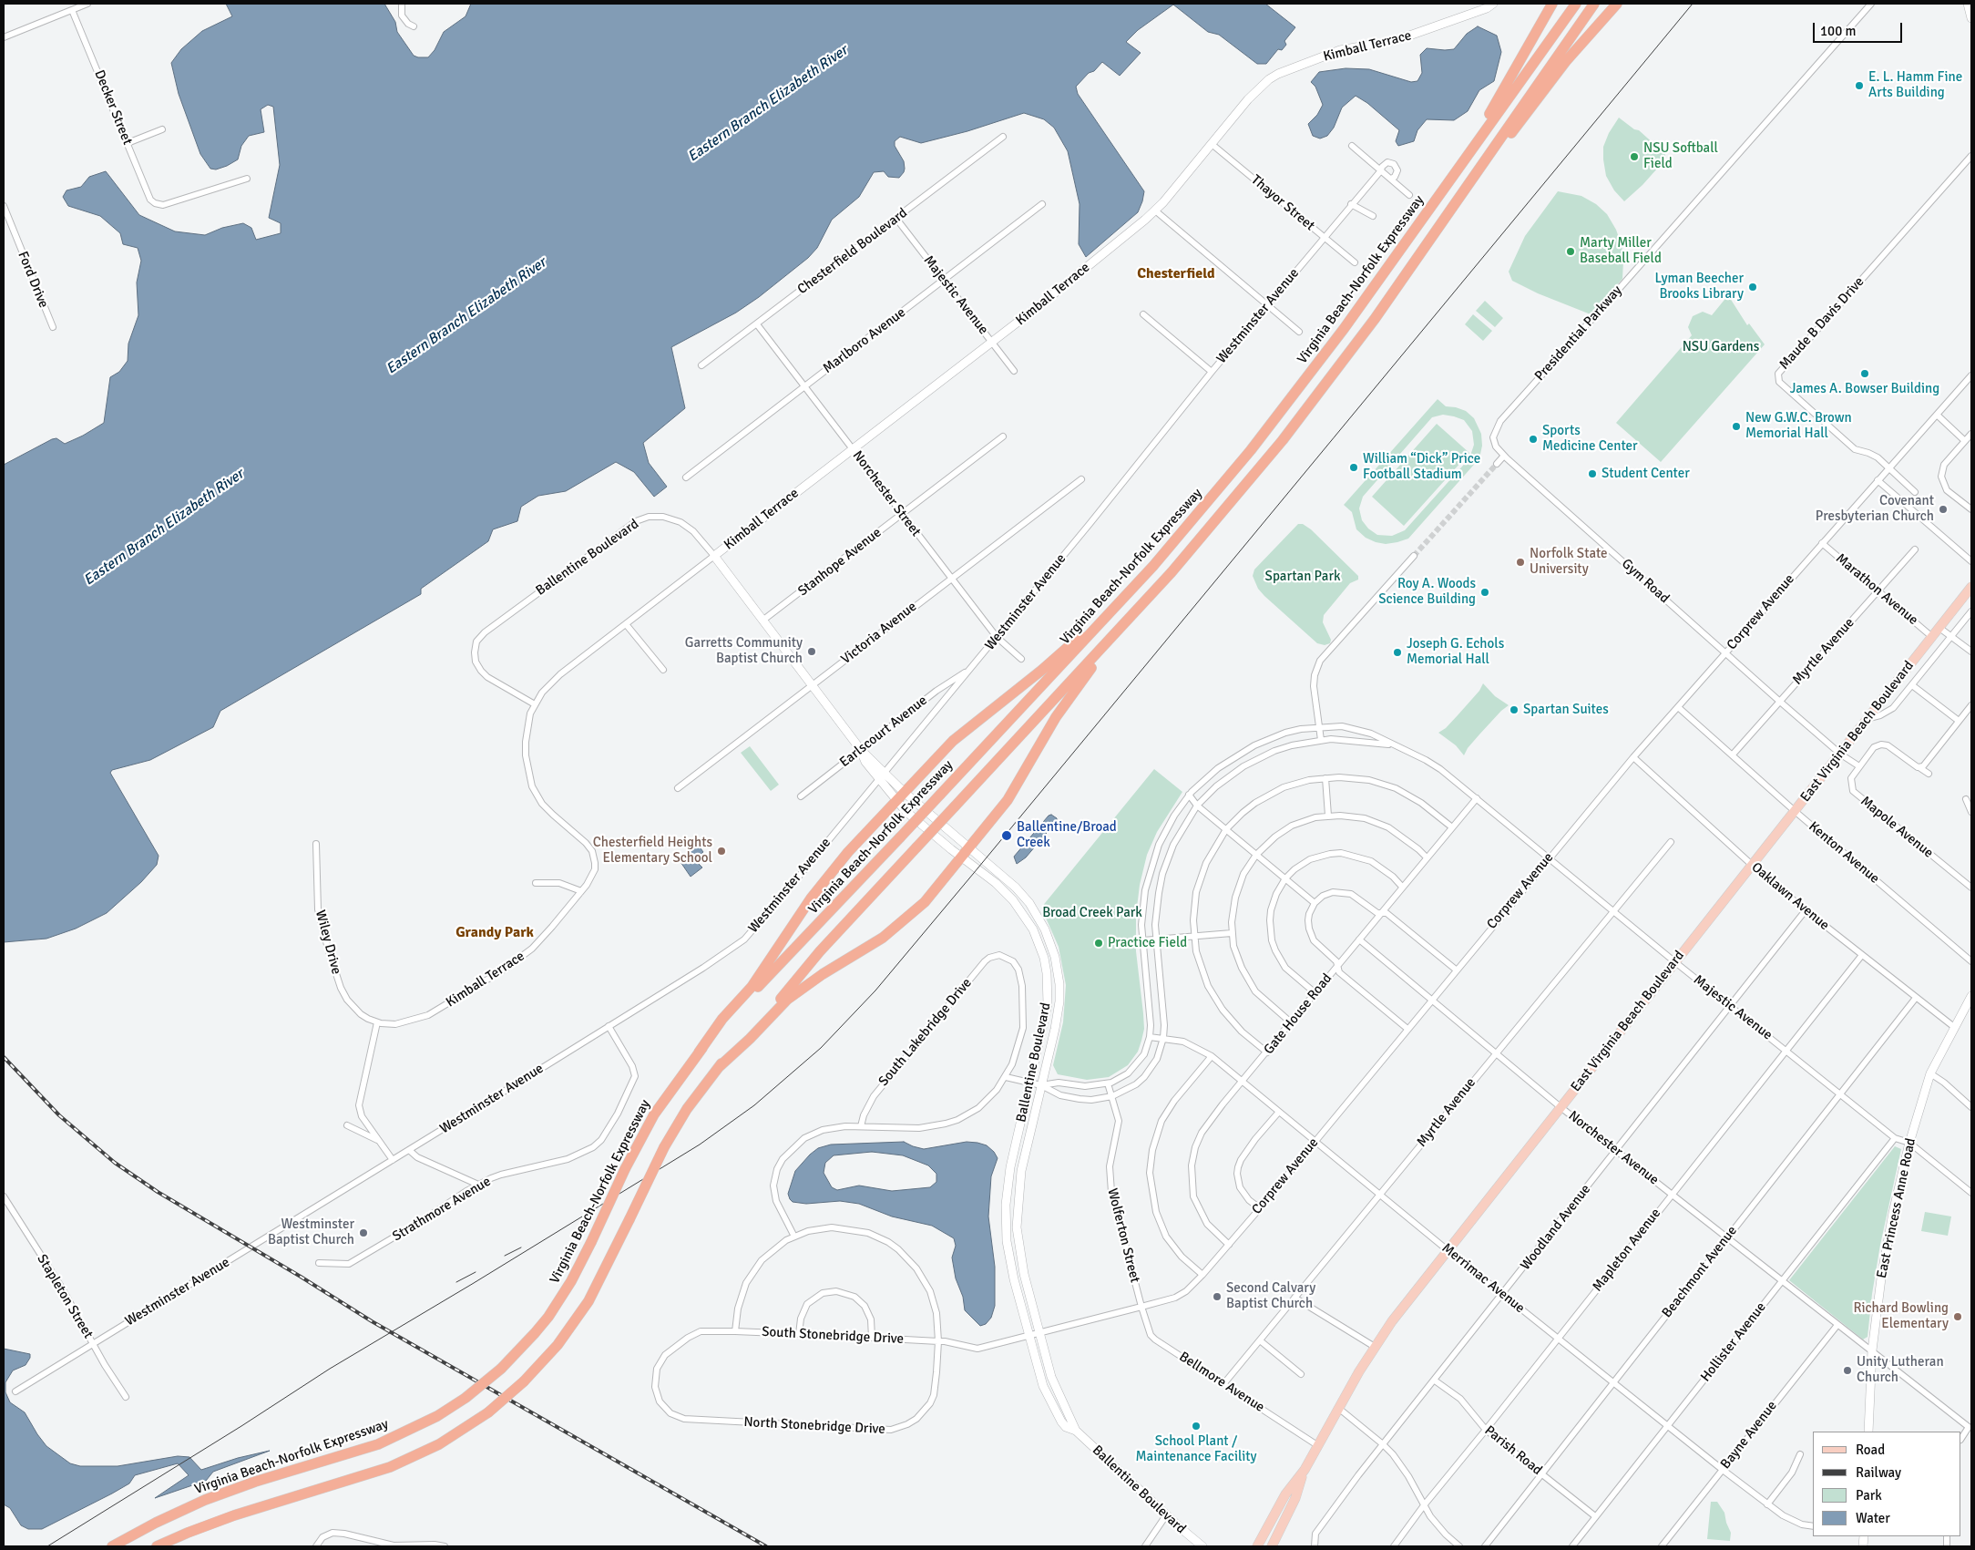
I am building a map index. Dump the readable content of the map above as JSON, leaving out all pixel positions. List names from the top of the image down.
{
  "streets": {
    "highway": ["Virginia Beach-Norfolk Expressway"],
    "main road": [
      "Kimball Terrace",
      "Ballentine Boulevard",
      "East Virginia Beach Boulevard",
      "East Princess Anne Road"
    ],
    "street": [
      "Decker Street",
      "Thayor Street",
      "Chesterfield Boulevard",
      "Ford Drive",
      "Majestic Avenue",
      "Westminster Avenue",
      "Maude B Davis Drive",
      "Presidential Parkway",
      "Marlboro Avenue",
      "Norchester Street",
      "Stanhope Avenue",
      "Gym Road",
      "Marathon Avenue",
      "Corprew Avenue",
      "Victoria Avenue",
      "Myrtle Avenue",
      "Earlscourt Avenue",
      "Mapole Avenue",
      "Kenton Avenue",
      "Oaklawn Avenue",
      "Wiley Drive",
      "Gate House Road",
      "South Lakebridge Drive",
      "Norchester Avenue",
      "Strathmore Avenue",
      "Woodland Avenue",
      "Wolferton Street",
      "Mapleton Avenue",
      "Beachmont Avenue",
      "Merrimac Avenue",
      "Stapleton Street",
      "South Stonebridge Drive",
      "Hollister Avenue",
      "Bellmore Avenue",
      "North Stonebridge Drive",
      "Bayne Avenue",
      "Parish Road"
    ]
  },
  "crossings": [
    ["Kimball Terrace", "Thayor Street"],
    ["Kimball Terrace", "Majestic Avenue"],
    ["Kimball Terrace", "Norchester Street"],
    ["Kimball Terrace", "Ballentine Boulevard"],
    ["Kimball Terrace", "Wiley Drive"],
    ["Thayor Street", "Westminster Avenue"],
    ["Chesterfield Boulevard", "Majestic Avenue"],
    ["Chesterfield Boulevard", "Norchester Street"],
    ["Majestic Avenue", "Marlboro Avenue"],
    ["Majestic Avenue", "Corprew Avenue"],
    ["Majestic Avenue", "Myrtle Avenue"],
    ["Majestic Avenue", "East Virginia Beach Boulevard"],
    ["Majestic Avenue", "Gate House Road"],
    ["Majestic Avenue", "East Princess Anne Road"],
    ["Majestic Avenue", "Woodland Avenue"],
    ["Majestic Avenue", "Mapleton Avenue"],
    ["Majestic Avenue", "Beachmont Avenue"],
    ["Majestic Avenue", "Merrimac Avenue"],
    ["Majestic Avenue", "Hollister Avenue"],
    ["Westminster Avenue", "Norchester Street"],
    ["Westminster Avenue", "Ballentine Boulevard"],
    ["Westminster Avenue", "Earlscourt Avenue"],
    ["Westminster Avenue", "Strathmore Avenue"],
    ["Westminster Avenue", "Stapleton Street"],
    ["Maude B Davis Drive", "Corprew Avenue"],
    ["Presidential Parkway", "Gym Road"],
    ["Marlboro Avenue", "Norchester Street"],
    ["Norchester Street", "Stanhope Avenue"],
    ["Norchester Street", "Victoria Avenue"],
    ["Ballentine Boulevard", "Stanhope Avenue"],
    ["Ballentine Boulevard", "Corprew Avenue"],
    ["Ballentine Boulevard", "Victoria Avenue"],
    ["Ballentine Boulevard", "Earlscourt Avenue"],
    ["Ballentine Boulevard", "South Stonebridge Drive"],
    ["Gym Road", "Corprew Avenue"],
    ["Marathon Avenue", "Corprew Avenue"],
    ["Marathon Avenue", "Myrtle Avenue"],
    ["Marathon Avenue", "East Virginia Beach Boulevard"],
    ["Corprew Avenue", "Kenton Avenue"],
    ["Corprew Avenue", "Oaklawn Avenue"],
    ["Corprew Avenue", "Gate House Road"],
    ["Corprew Avenue", "Norchester Avenue"],
    ["Corprew Avenue", "Wolferton Street"],
    ["Corprew Avenue", "Merrimac Avenue"],
    ["Corprew Avenue", "South Stonebridge Drive"],
    ["Corprew Avenue", "Bellmore Avenue"],
    ["Myrtle Avenue", "Kenton Avenue"],
    ["Myrtle Avenue", "Norchester Avenue"],
    ["Myrtle Avenue", "Merrimac Avenue"],
    ["Myrtle Avenue", "Bellmore Avenue"],
    ["East Virginia Beach Boulevard", "Kenton Avenue"],
    ["East Virginia Beach Boulevard", "Oaklawn Avenue"],
    ["East Virginia Beach Boulevard", "Norchester Avenue"],
    ["East Virginia Beach Boulevard", "Merrimac Avenue"],
    ["East Virginia Beach Boulevard", "Bellmore Avenue"],
    ["Oaklawn Avenue", "East Princess Anne Road"],
    ["Oaklawn Avenue", "Woodland Avenue"],
    ["Oaklawn Avenue", "Mapleton Avenue"],
    ["Oaklawn Avenue", "Beachmont Avenue"],
    ["Gate House Road", "Norchester Avenue"],
    ["Gate House Road", "Merrimac Avenue"],
    ["Norchester Avenue", "East Princess Anne Road"],
    ["Norchester Avenue", "Woodland Avenue"],
    ["Norchester Avenue", "Mapleton Avenue"],
    ["Norchester Avenue", "Beachmont Avenue"],
    ["Norchester Avenue", "Hollister Avenue"],
    ["Norchester Avenue", "Bayne Avenue"],
    ["Woodland Avenue", "Merrimac Avenue"],
    ["Woodland Avenue", "Parish Road"],
    ["Wolferton Street", "Bellmore Avenue"],
    ["Mapleton Avenue", "Merrimac Avenue"],
    ["Mapleton Avenue", "Parish Road"],
    ["Beachmont Avenue", "Merrimac Avenue"],
    ["Beachmont Avenue", "Parish Road"],
    ["Merrimac Avenue", "Hollister Avenue"],
    ["Merrimac Avenue", "Bayne Avenue"],
    ["South Stonebridge Drive", "North Stonebridge Drive"],
    ["Hollister Avenue", "Parish Road"]
  ],
  "districts": ["Chesterfield", "Grandy Park"],
  "water": ["Eastern Branch Elizabeth River"],
  "parks": ["NSU Gardens", "Spartan Park", "Broad Creek Park"],
  "places": [
    "E. L. Hamm Fine Arts Building",
    "NSU Softball Field",
    "Marty Miller Baseball Field",
    "Lyman Beecher Brooks Library",
    "James A. Bowser Building",
    "New G.W.C. Brown Memorial Hall",
    "Sports Medicine Center",
    "William “Dick” Price Football Stadium",
    "Student Center",
    "Covenant Presbyterian Church",
    "Norfolk State University",
    "Roy A. Woods Science Building",
    "Garretts Community Baptist Church",
    "Joseph G. Echols Memorial Hall",
    "Spartan Suites",
    "Ballentine/Broad Creek",
    "Chesterfield Heights Elementary School",
    "Practice Field",
    "Westminster Baptist Church",
    "Second Calvary Baptist Church",
    "Richard Bowling Elementary",
    "Unity Lutheran Church",
    "School Plant / Maintenance Facility"
  ],
  "legend": [
    "Road",
    "Railway",
    "Park",
    "Water"
  ],
  "scale_bar": "100 m"
}
